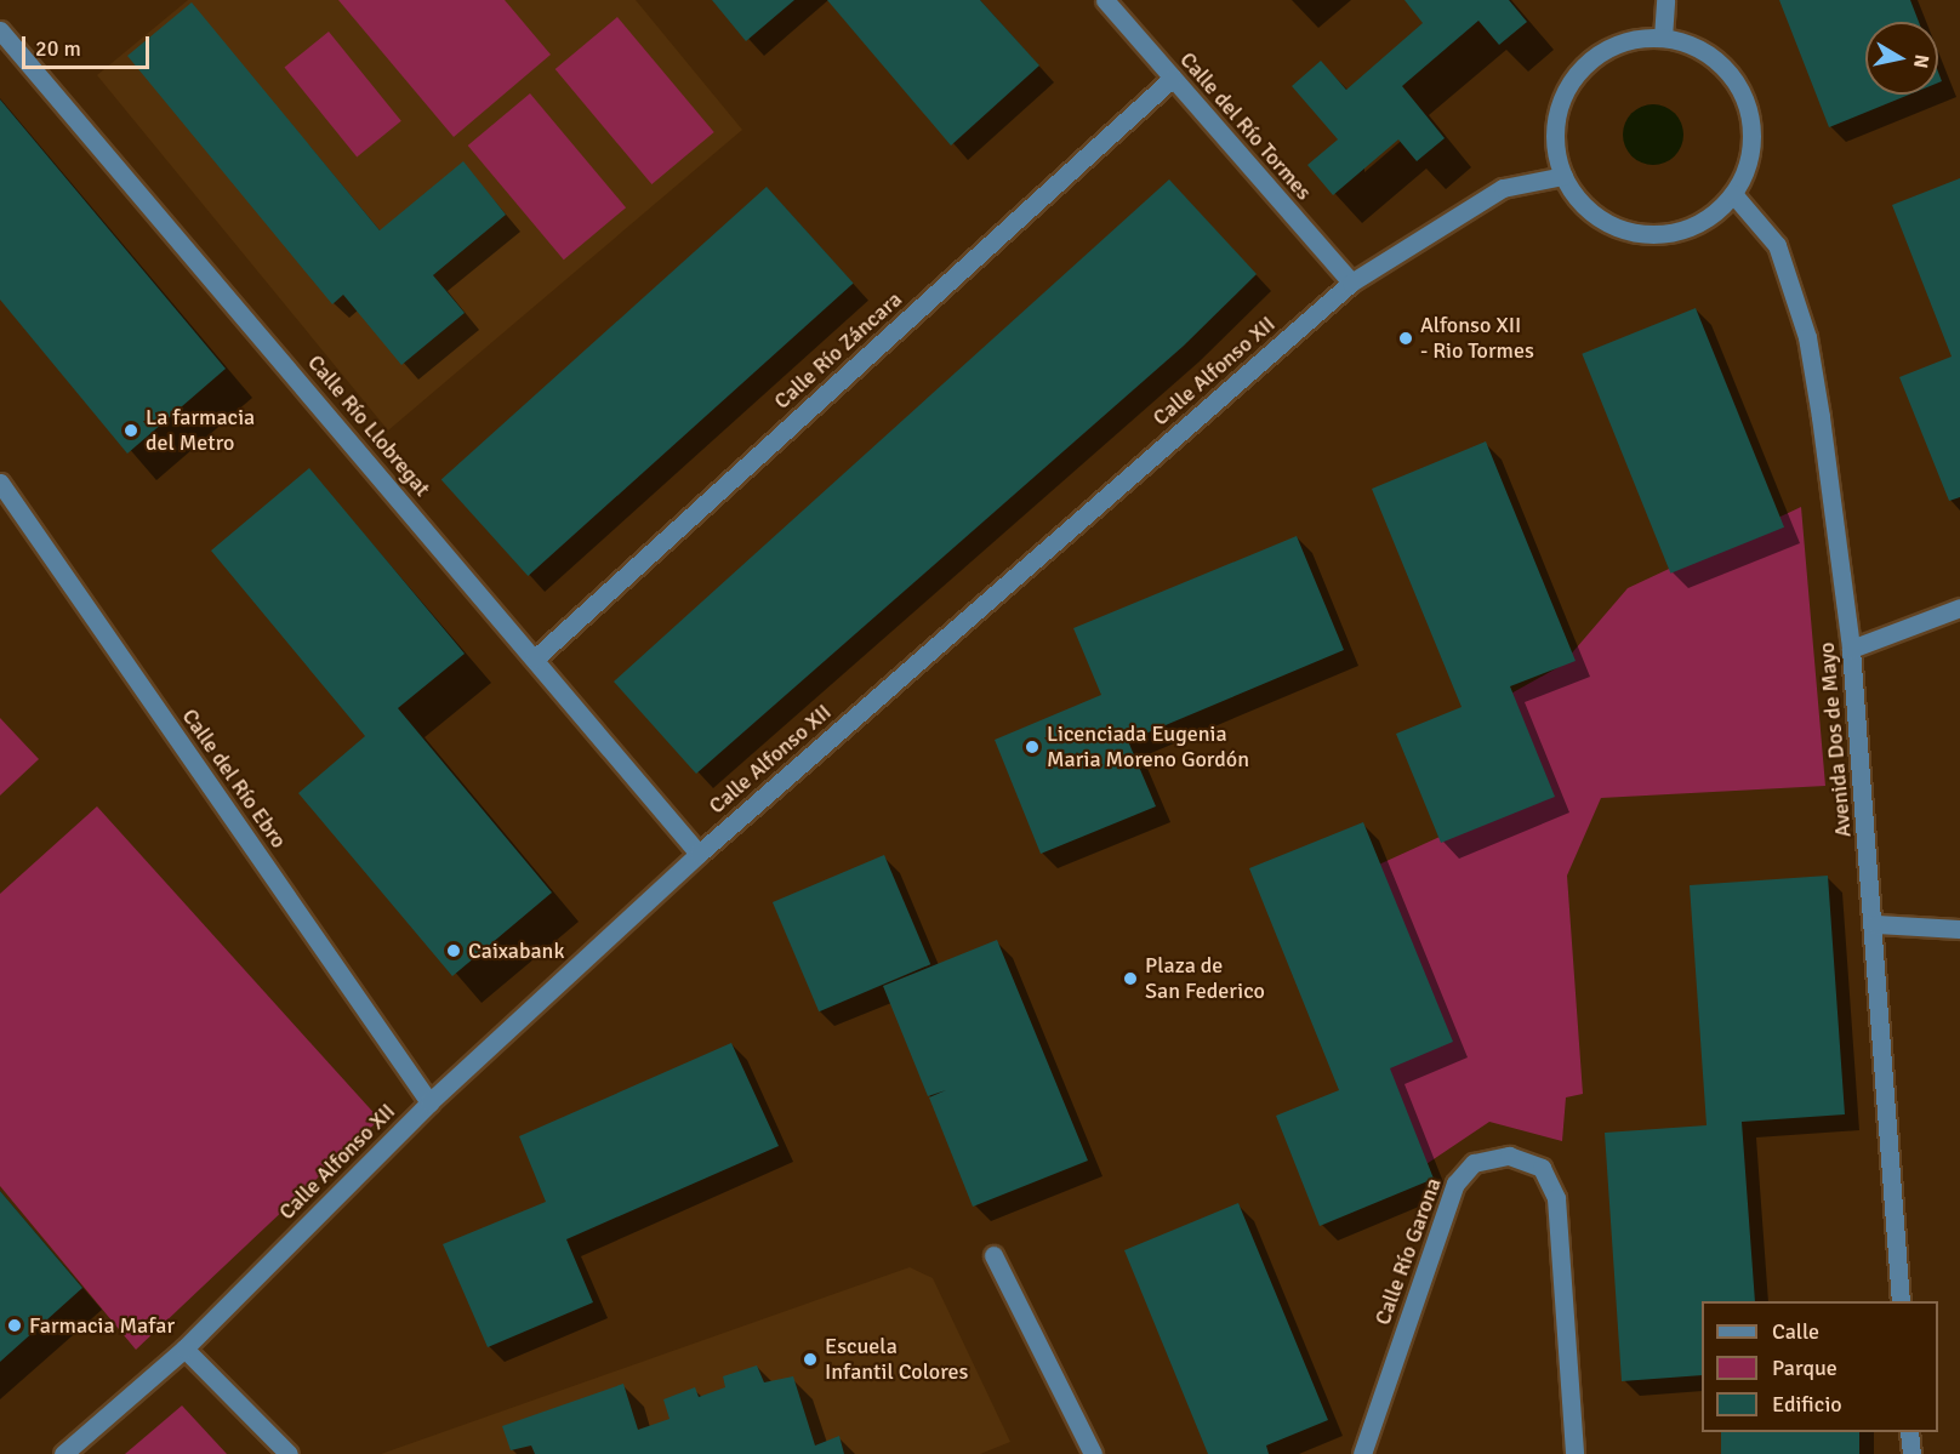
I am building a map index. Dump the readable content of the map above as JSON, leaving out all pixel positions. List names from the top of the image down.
{
  "streets": {
    "street": [
      "Calle del Río Tormes",
      "Calle Río Záncara",
      "Calle Alfonso XII",
      "Calle Río Llobregat",
      "Avenida Dos de Mayo",
      "Calle del Río Ebro",
      "Calle Río Garona"
    ]
  },
  "crossings": [
    ["Calle del Río Tormes", "Calle Río Záncara"],
    ["Calle del Río Tormes", "Calle Alfonso XII"],
    ["Calle Río Záncara", "Calle Río Llobregat"],
    ["Calle Alfonso XII", "Calle Río Llobregat"],
    ["Calle Alfonso XII", "Avenida Dos de Mayo"],
    ["Calle Alfonso XII", "Calle del Río Ebro"]
  ],
  "places": [
    "Alfonso XII - Rio Tormes",
    "La farmacia del Metro",
    "Licenciada Eugenia Maria Moreno Gordón",
    "Caixabank",
    "Plaza de San Federico",
    "Farmacia Mafar",
    "Escuela Infantil Colores"
  ],
  "legend": ["Calle", "Parque", "Edificio"],
  "scale_bar": "20 m",
  "north": "right"
}
